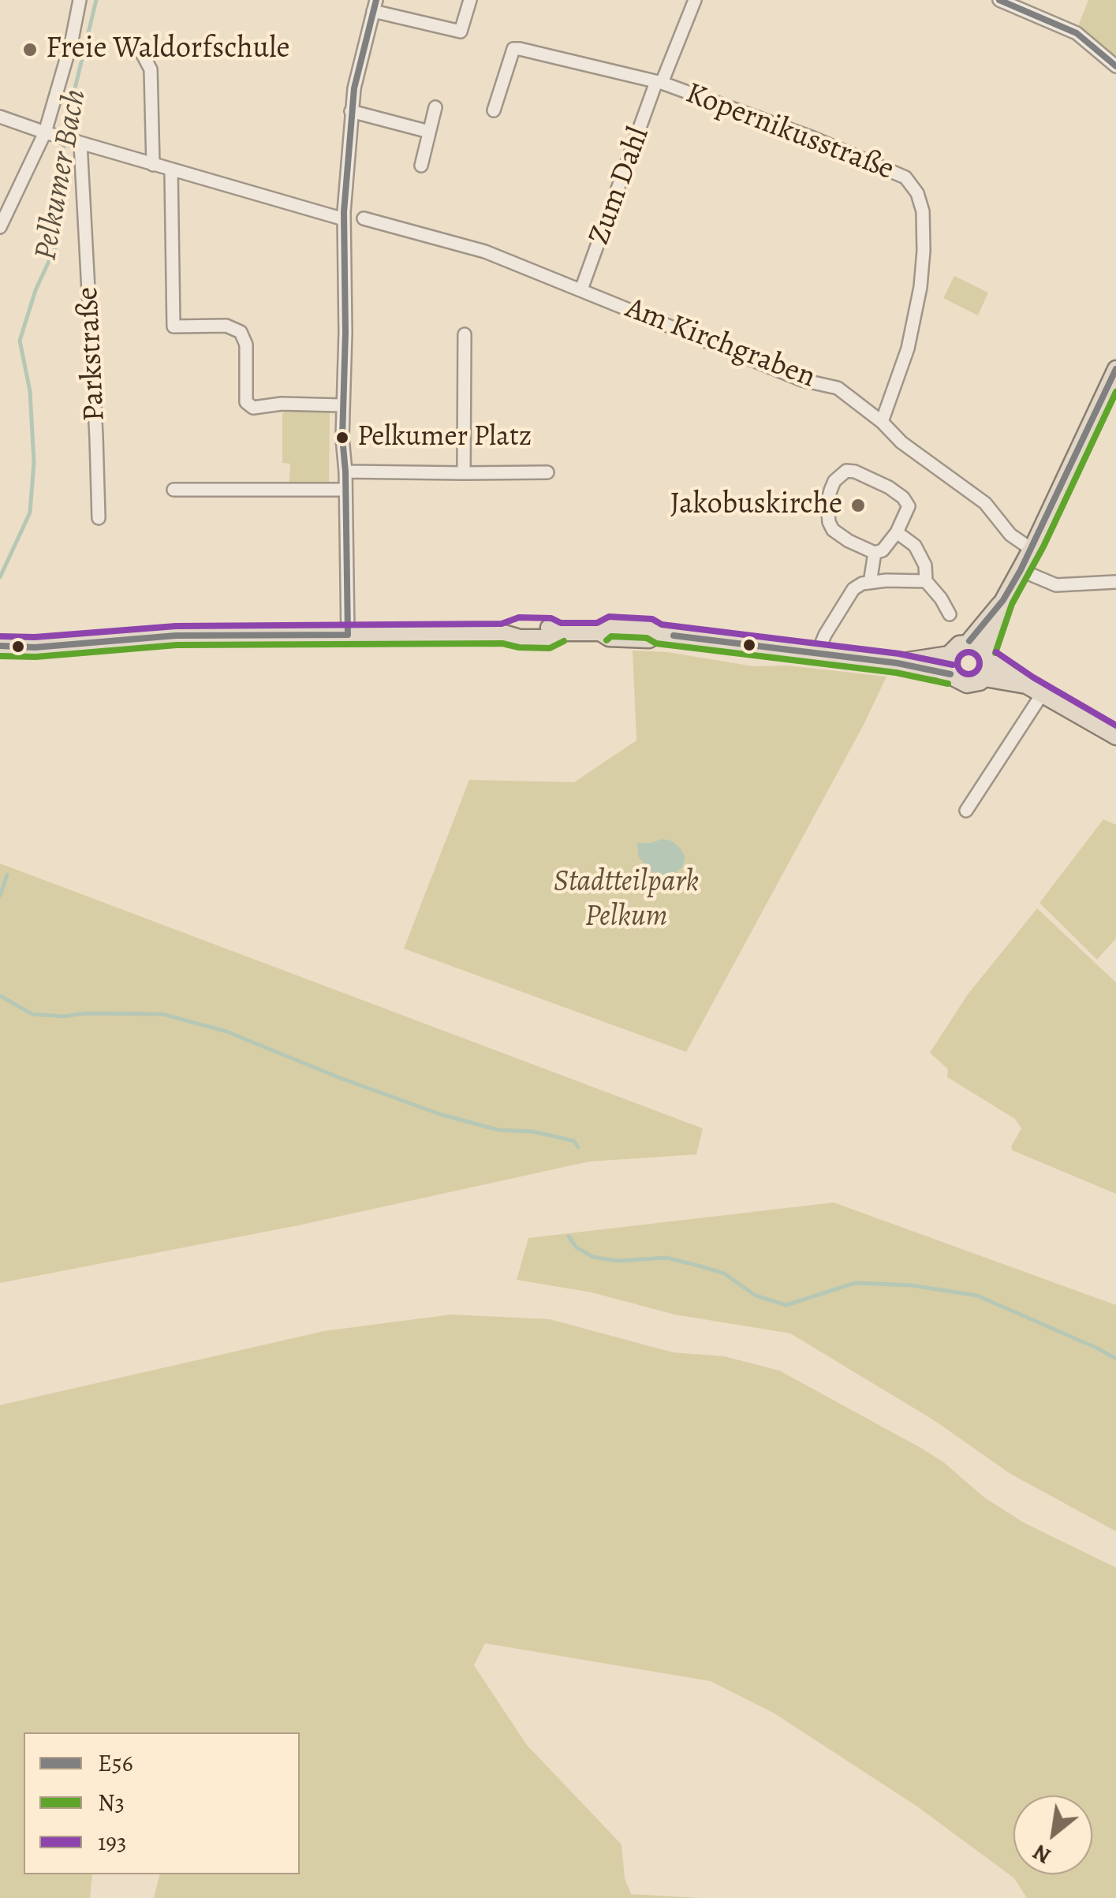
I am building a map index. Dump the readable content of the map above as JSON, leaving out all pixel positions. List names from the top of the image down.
{
  "streets": {
    "street": [
      "Kopernikusstraße",
      "Zum Dahl",
      "Am Kirchgraben",
      "Parkstraße"
    ]
  },
  "crossings": [
    ["Kopernikusstraße", "Zum Dahl"],
    ["Kopernikusstraße", "Am Kirchgraben"],
    ["Zum Dahl", "Am Kirchgraben"]
  ],
  "water": ["Pelkumer Bach"],
  "parks": ["Stadtteilpark Pelkum"],
  "places": ["Freie Waldorfschule", "Pelkumer Platz", "Jakobuskirche"],
  "lines": ["transit line E56", "transit line N3", "transit line 193"],
  "legend": ["E56", "N3", "193"],
  "north": "bottom left"
}
